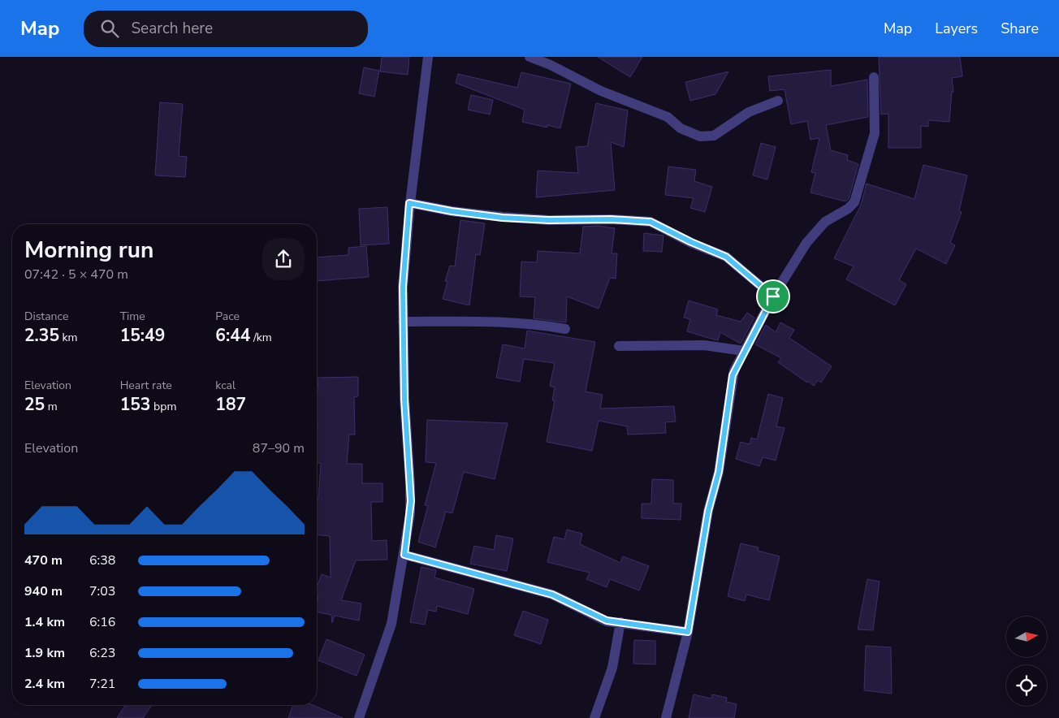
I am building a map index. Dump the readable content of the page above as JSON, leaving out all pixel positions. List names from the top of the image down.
{
  "north": "right",
  "page": {
    "header": "Map",
    "search": "Search here",
    "nav": ["Map", "Layers", "Share"],
    "heading": ["Morning run", "07:42 · 5 × 470 m"],
    "stats": [
      ["Distance", "2.35 km"],
      ["Time", "15:49"],
      ["Pace", "6:44 /km"],
      ["Elevation", "25 m"],
      ["Heart rate", "153 bpm"],
      ["kcal", "187"]
    ],
    "chart": ["Elevation", "87–90 m"],
    "list": [
      {
        "name": "470 m",
        "note": "6:38"
      },
      {
        "name": "940 m",
        "note": "7:03"
      },
      {
        "name": "1.4 km",
        "note": "6:16"
      },
      {
        "name": "1.9 km",
        "note": "6:23"
      },
      {
        "name": "2.4 km",
        "note": "7:21"
      }
    ]
  }
}
